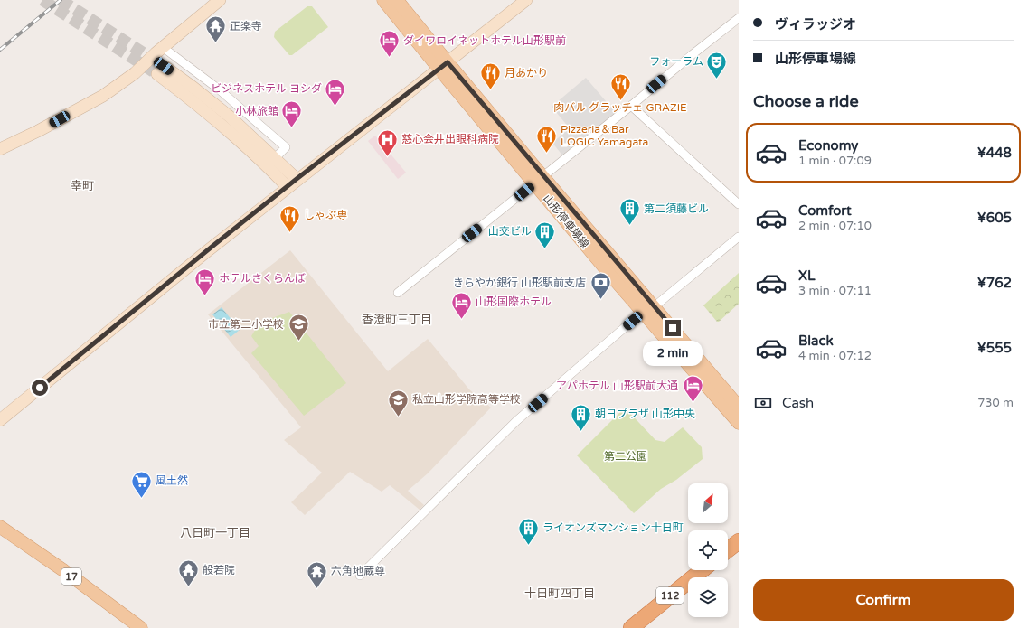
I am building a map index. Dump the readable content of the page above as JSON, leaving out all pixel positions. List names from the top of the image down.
{
  "streets": {
    "highway": ["112"],
    "main road": ["山形停車場線", "17"]
  },
  "districts": [
    "幸町",
    "香澄町三丁目",
    "八日町一丁目",
    "十日町四丁目"
  ],
  "parks": ["第二公園"],
  "places": {
    "temple": ["正楽寺", "般若院", "六角地蔵尊"],
    "hotel": [
      "ダイワロイネットホテル山形駅前",
      "ビジネスホテル ヨシダ",
      "小林旅館",
      "ホテルさくらんぼ",
      "山形国際ホテル",
      "アパホテル 山形駅前大通"
    ],
    "theatre": ["フォーラム"],
    "restaurant": [
      "月あかり",
      "肉バル グラッチェ GRAZIE",
      "Pizzeria＆Bar LOGIC Yamagata",
      "しゃぶ専"
    ],
    "hospital": ["慈心会井出眼科病院"],
    "building": [
      "第二須藤ビル",
      "山交ビル",
      "朝日プラザ 山形中央",
      "ライオンズマンション十日町"
    ],
    "bank": ["きらやか銀行 山形駅前支店"],
    "school or university": ["市立第二小学校", "私立山形学院高等学校"],
    "supermarket": ["風土然"]
  },
  "north": "top right",
  "page": {
    "banner": ["ヴィラッジオ", "山形停車場線"],
    "heading": "Choose a ride",
    "list": [
      {
        "name": "Economy",
        "note": "1 min · 07:09",
        "value": "¥448"
      },
      {
        "name": "Comfort",
        "note": "2 min · 07:10",
        "value": "¥605"
      },
      {
        "name": "XL",
        "note": "3 min · 07:11",
        "value": "¥762"
      },
      {
        "name": "Black",
        "note": "4 min · 07:12",
        "value": "¥555"
      }
    ],
    "bubble": "2 min",
    "pay": ["Cash", "730 m"],
    "buttons": "Confirm"
  }
}
